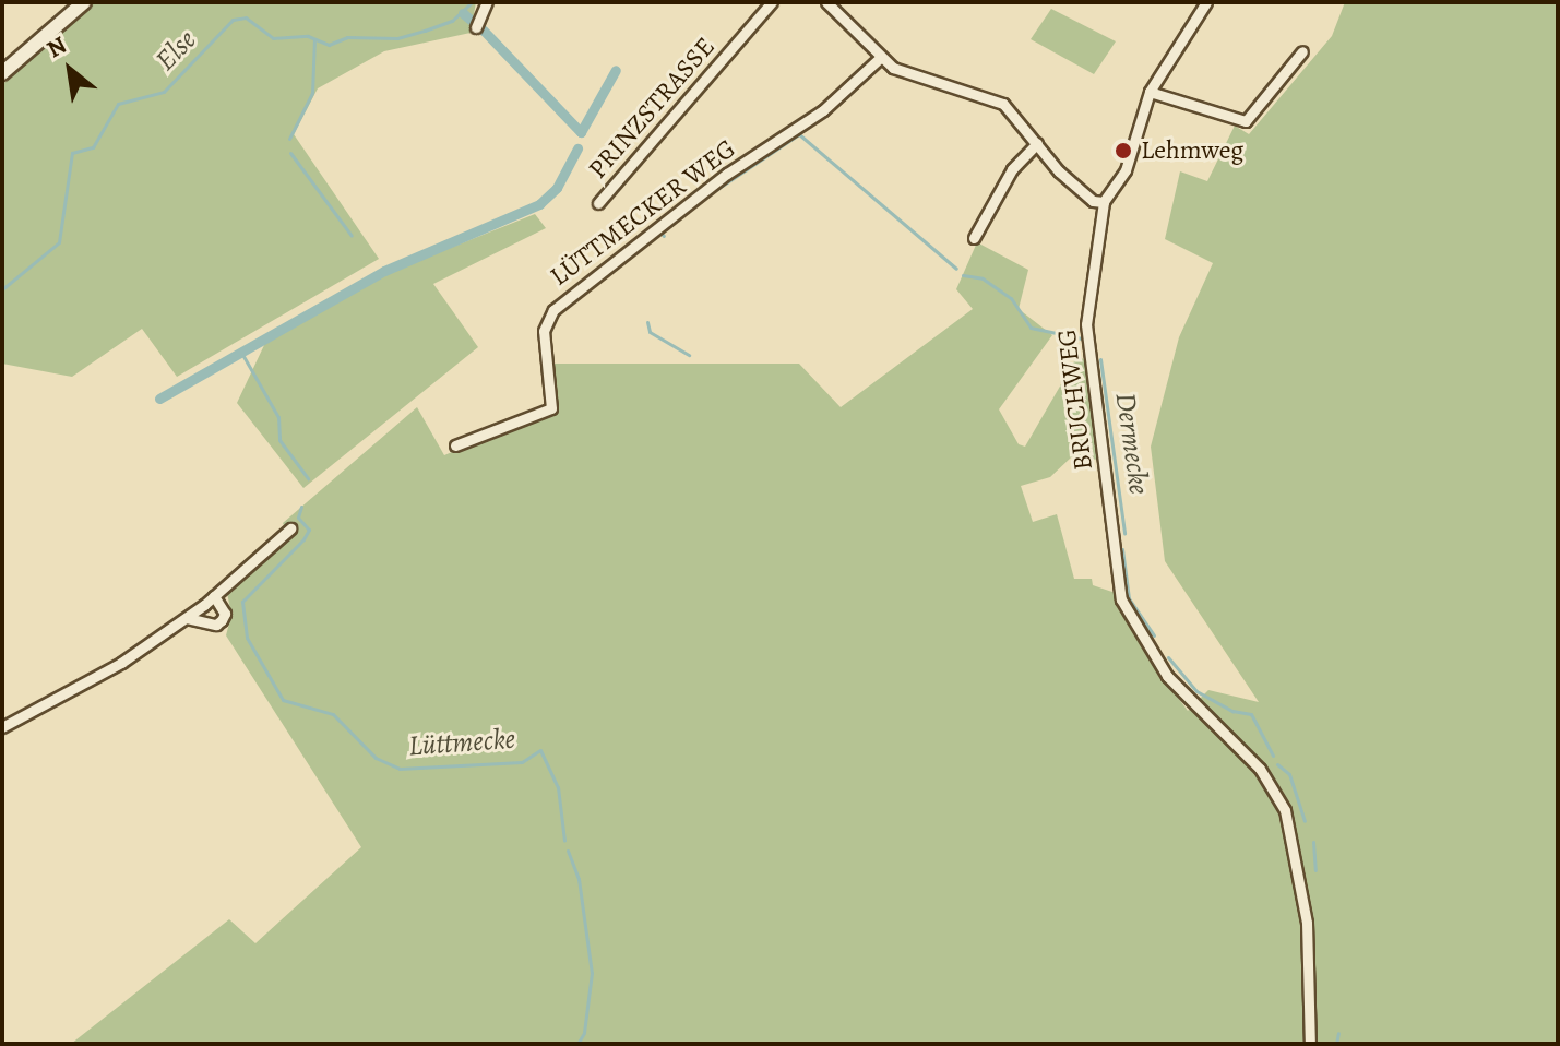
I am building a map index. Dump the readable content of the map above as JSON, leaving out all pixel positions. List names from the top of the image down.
{
  "streets": {
    "street": ["PRINZSTRASSE", "LÜTTMECKER WEG", "BRUCHWEG"]
  },
  "water": ["Else", "Dermecke", "Lüttmecke"],
  "places": ["Lehmweg"],
  "north": "top left"
}
